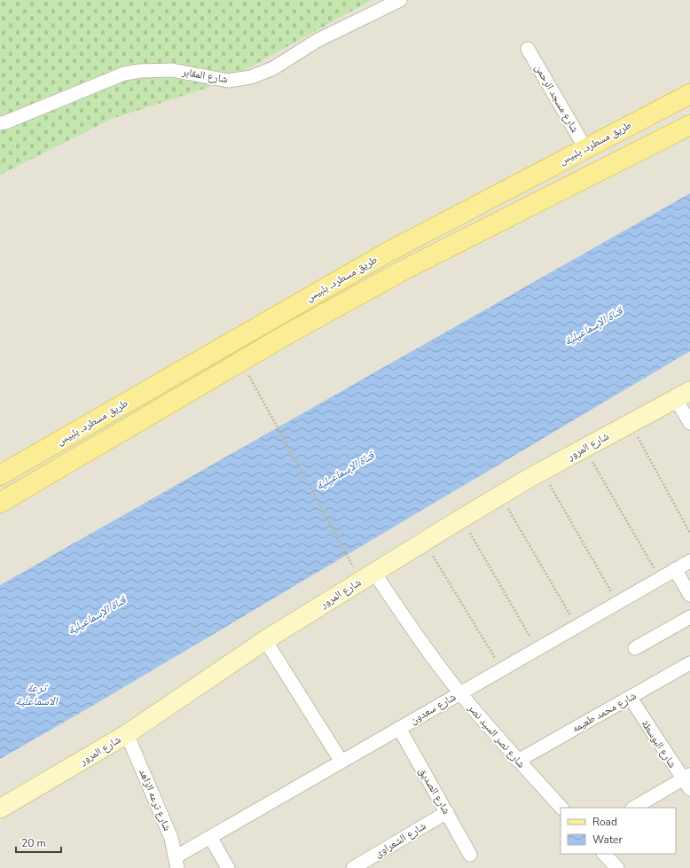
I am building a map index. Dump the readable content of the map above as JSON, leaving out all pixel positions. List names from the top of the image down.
{
  "streets": {
    "main road": ["طريق مسطرد, بلبيس", "شارع المرور"],
    "street": [
      "شارع المقابر",
      "شارع مسجد الرحمن",
      "شارع سعدون",
      "شارع محمد طعيمه",
      "شارع نصر السيد نصر",
      "شارع البوسطة",
      "شارع الصديق",
      "شارع ترعه الزاهد",
      "شارع الشعراوى"
    ]
  },
  "crossings": [
    ["شارع مسجد الرحمن", "طريق مسطرد, بلبيس"],
    ["شارع المرور", "شارع نصر السيد نصر"],
    ["شارع المرور", "شارع ترعه الزاهد"],
    ["شارع سعدون", "شارع نصر السيد نصر"],
    ["شارع سعدون", "شارع الصديق"],
    ["شارع سعدون", "شارع ترعه الزاهد"],
    ["شارع محمد طعيمه", "شارع نصر السيد نصر"],
    ["شارع محمد طعيمه", "شارع البوسطة"],
    ["شارع الصديق", "شارع الشعراوى"]
  ],
  "water": ["قناة الإسماعيلية", "ترعة الاسماعلية"],
  "legend": ["Road", "Water"],
  "scale_bar": "20 m"
}
